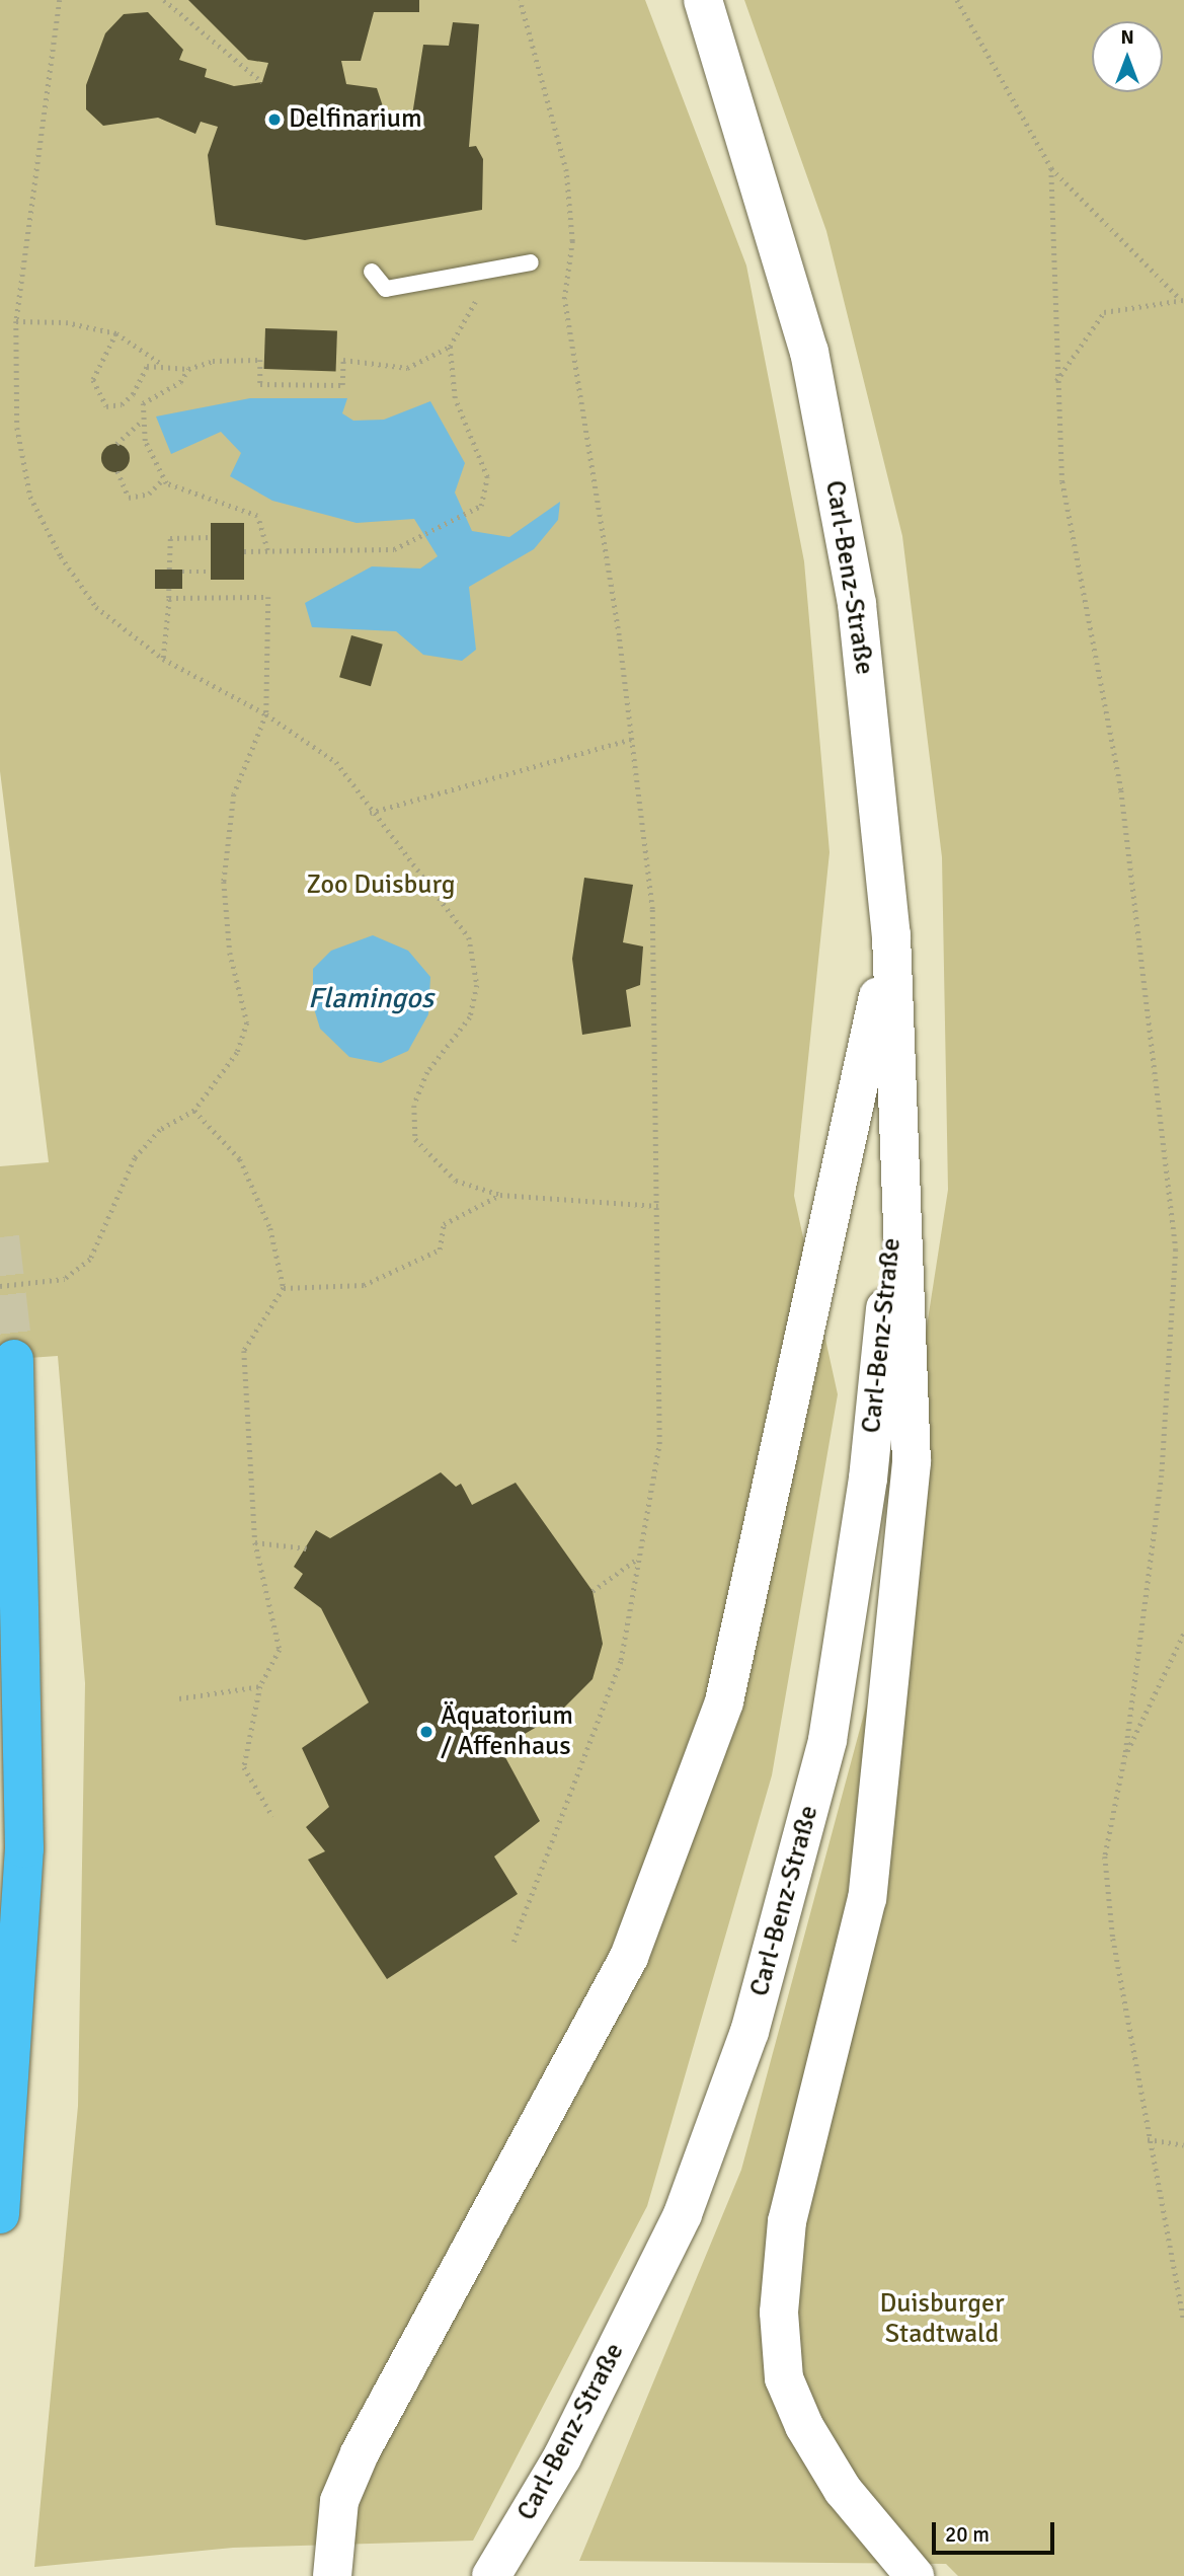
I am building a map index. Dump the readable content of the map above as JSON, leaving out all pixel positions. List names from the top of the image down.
{
  "streets": {
    "main road": ["Carl-Benz-Straße"]
  },
  "water": ["Flamingos"],
  "parks": ["Zoo Duisburg", "Duisburger Stadtwald"],
  "places": ["Delfinarium", "Äquatorium / Affenhaus"],
  "scale_bar": "20 m",
  "north": "top"
}
